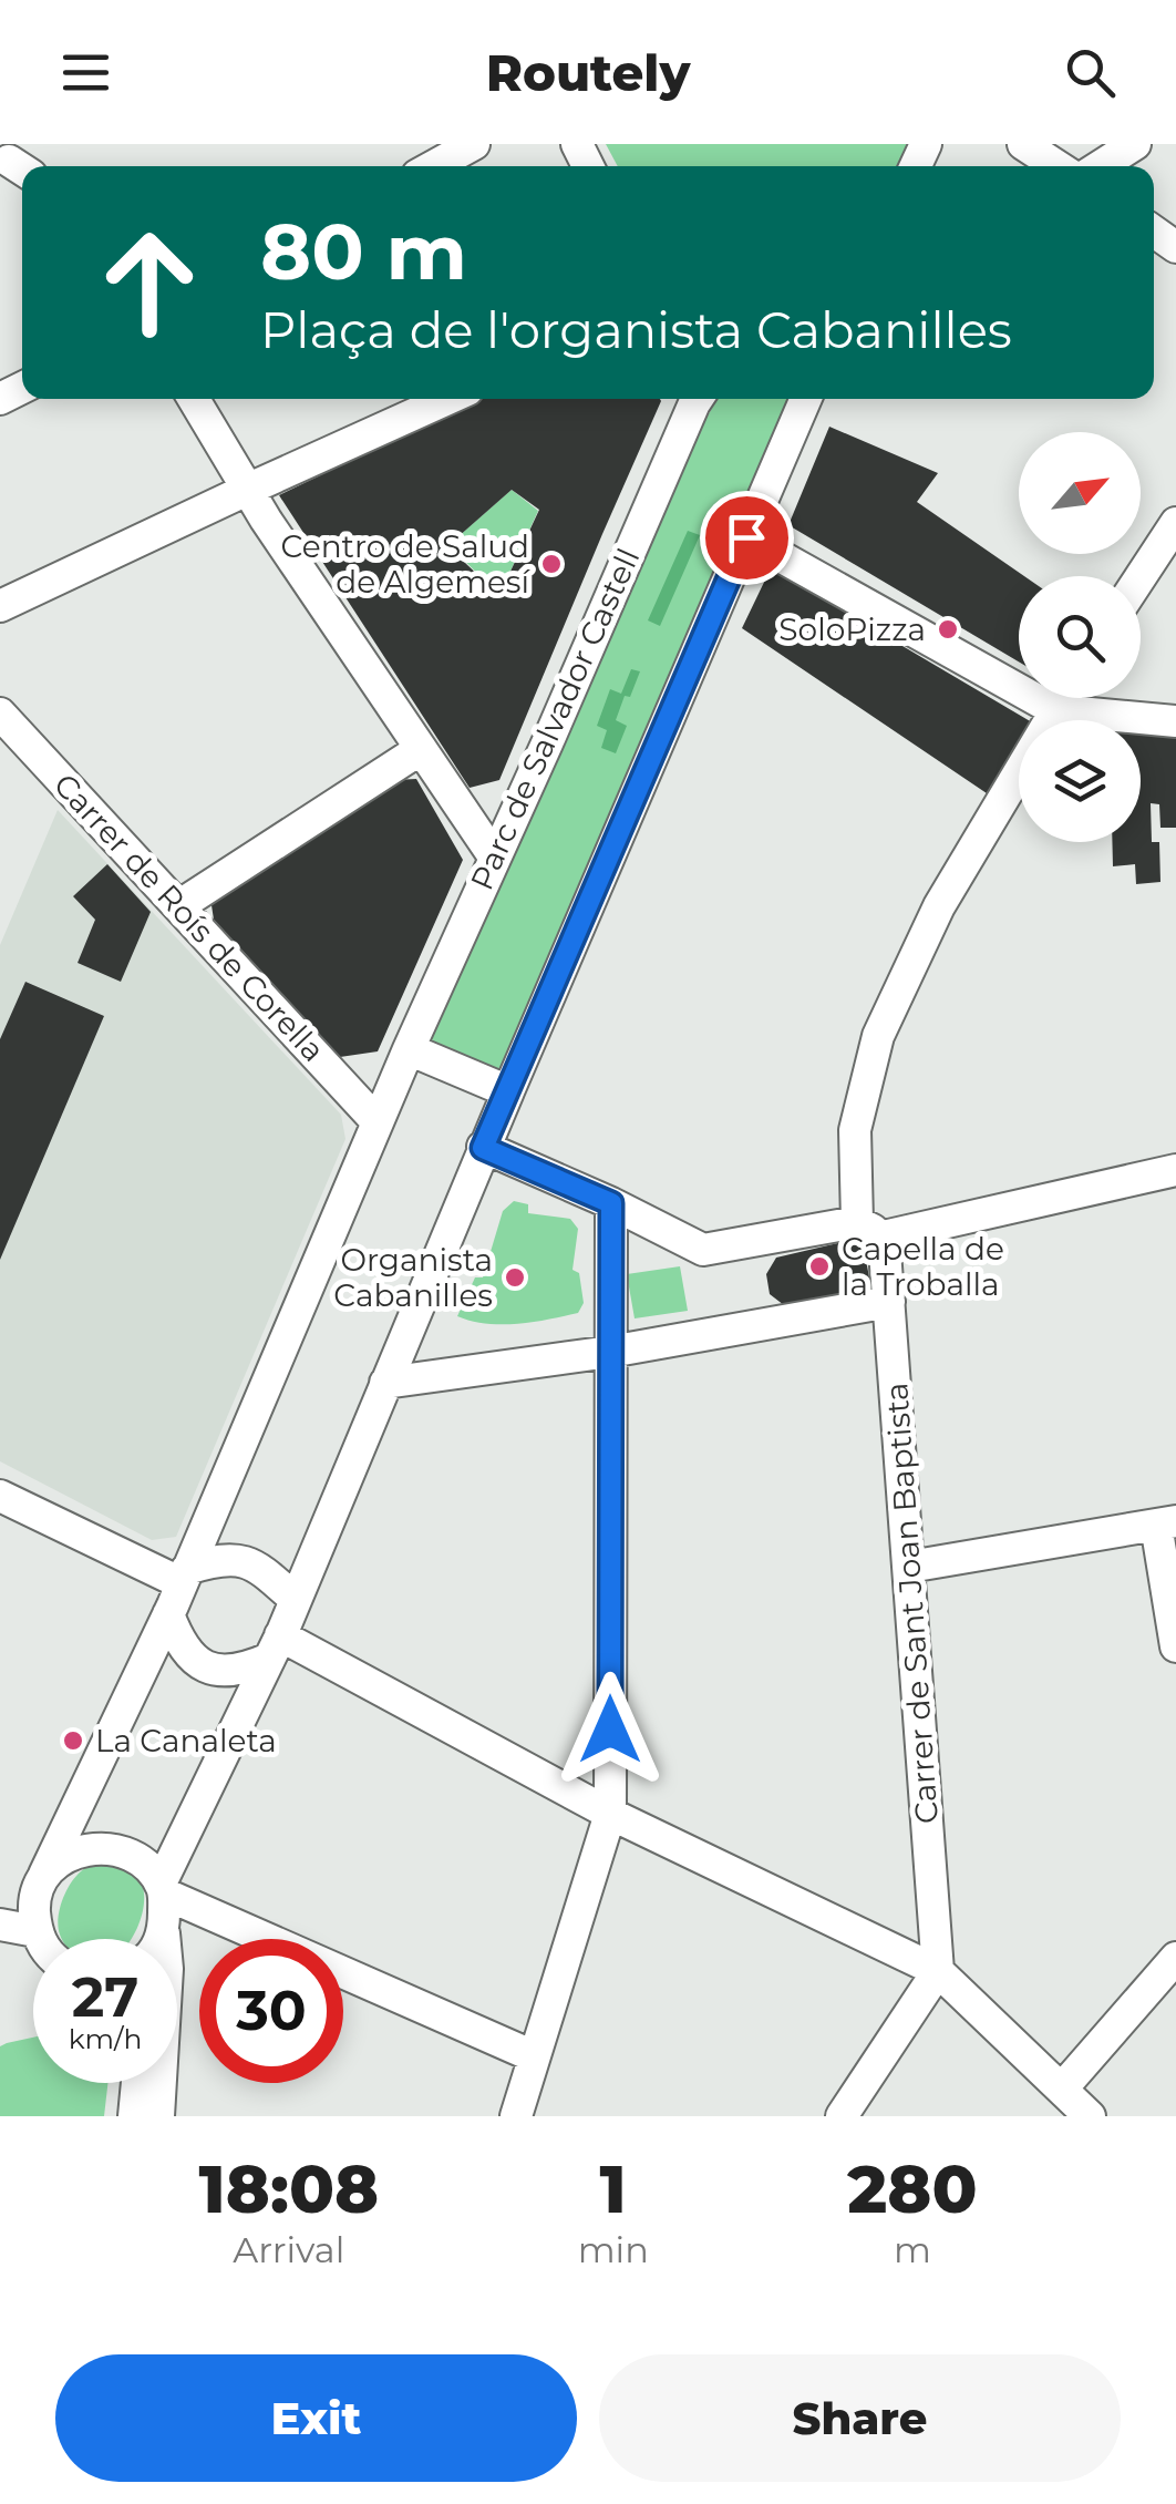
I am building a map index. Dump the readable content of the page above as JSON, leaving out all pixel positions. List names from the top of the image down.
{
  "streets": {
    "street": ["Parc de Salvador Castell", "Carrer de Roís de Corella", "Carrer de Sant Joan Baptista"]
  },
  "crossings": [
    ["Parc de Salvador Castell", "Carrer de Roís de Corella"]
  ],
  "places": [
    "Centro de Salud de Algemesí",
    "SoloPizza",
    "Capella de la Troballa",
    "Organista Cabanilles",
    "La Canaleta"
  ],
  "north": "top right",
  "page": {
    "header": "Routely",
    "turn": ["80 m", "Plaça de l'organista Cabanilles"],
    "speed": "27 km/h",
    "limit": "30",
    "eta": [
      "18:08",
      "Arrival",
      "1",
      "min",
      "280",
      "m"
    ],
    "buttons": ["Exit", "Share"]
  }
}
